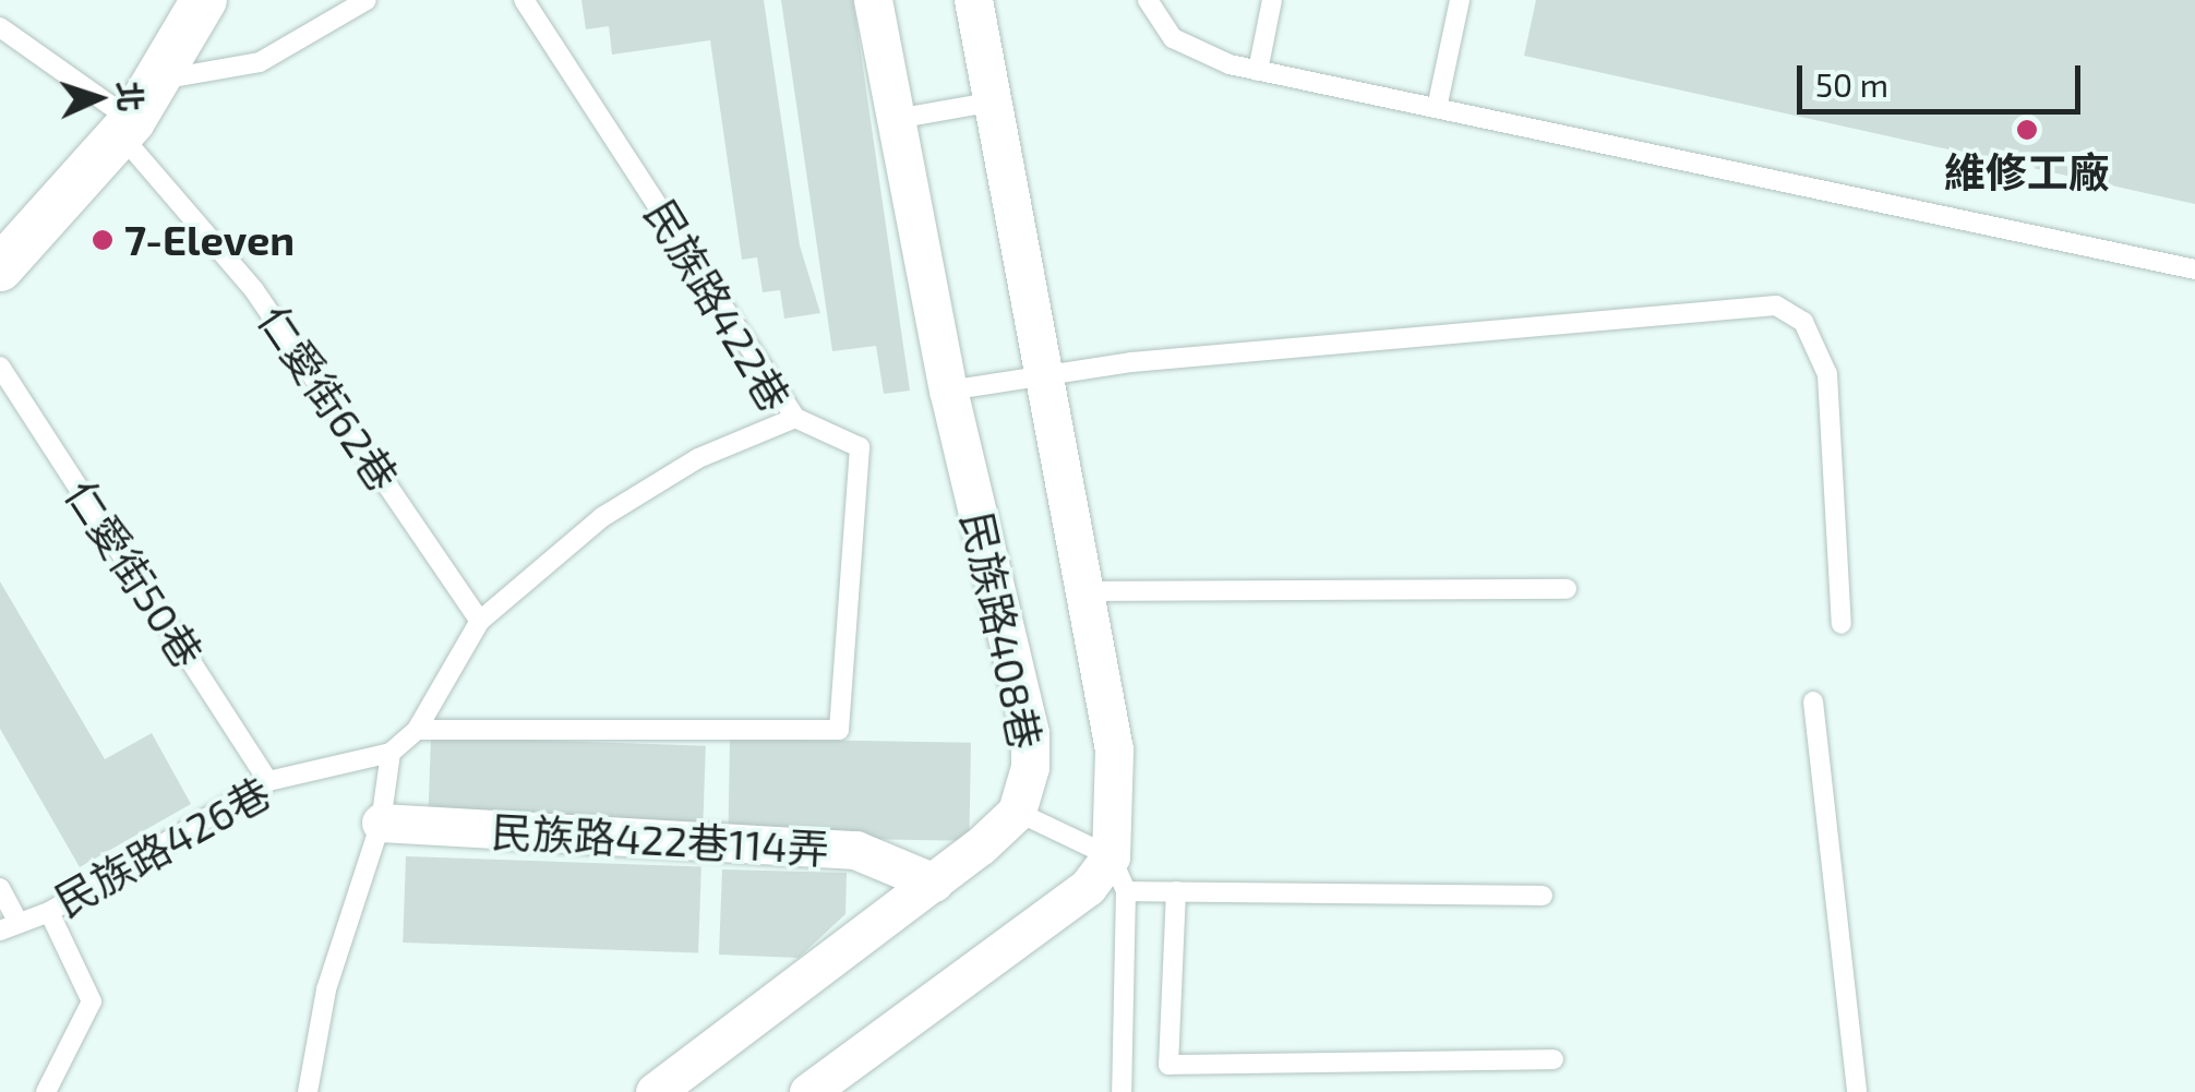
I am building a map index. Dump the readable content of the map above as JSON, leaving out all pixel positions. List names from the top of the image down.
{
  "streets": {
    "street": ["民族路408巷", "民族路422巷114弄"],
    "lane": [
      "民族路422巷",
      "仁愛街62巷",
      "仁愛街50巷",
      "民族路426巷"
    ]
  },
  "crossings": [
    ["民族路422巷", "仁愛街62巷"],
    ["民族路422巷", "民族路426巷"],
    ["仁愛街50巷", "民族路426巷"],
    ["民族路408巷", "民族路422巷114弄"]
  ],
  "places": ["維修工廠", "7-Eleven"],
  "scale_bar": "50 m",
  "north": "right"
}
